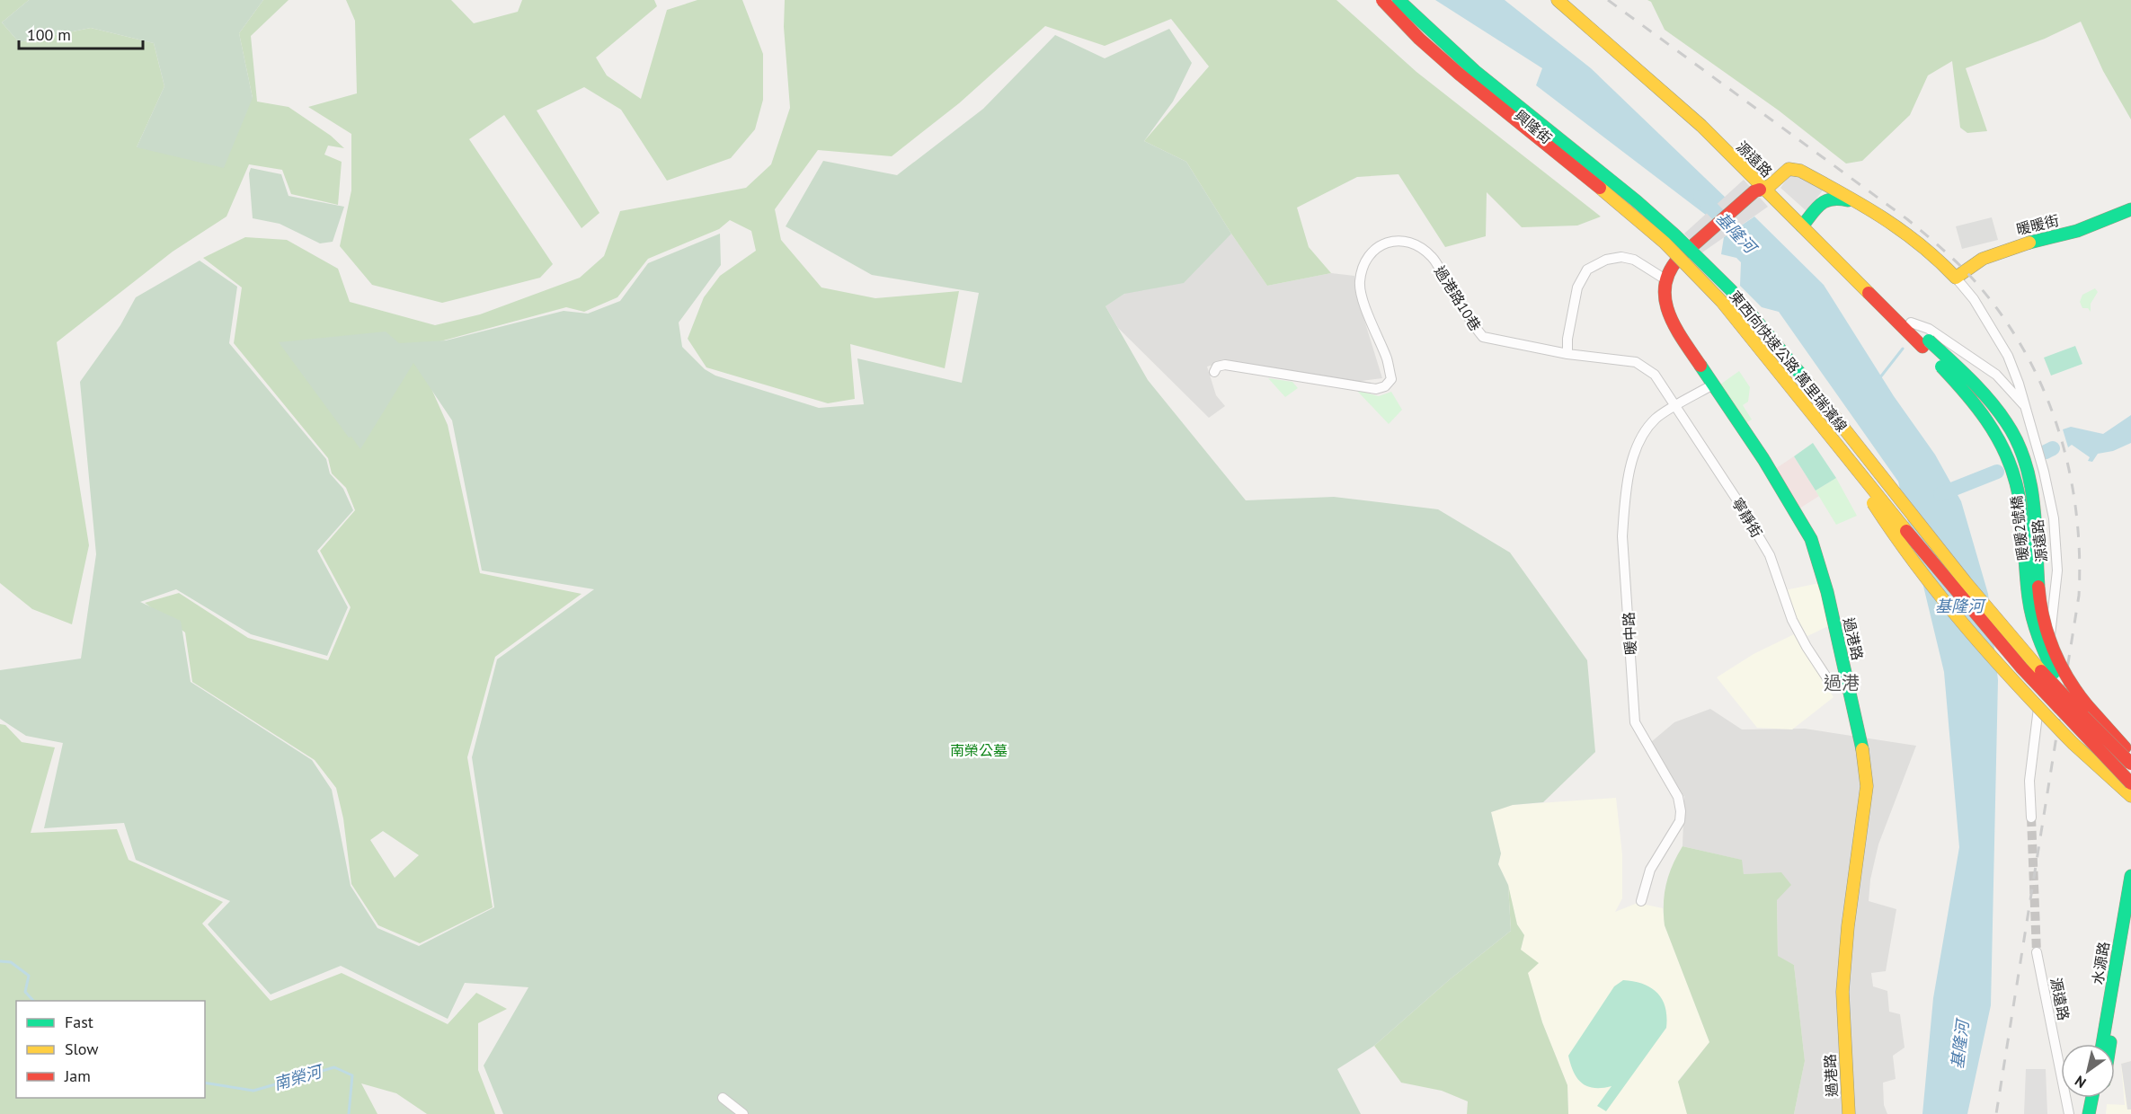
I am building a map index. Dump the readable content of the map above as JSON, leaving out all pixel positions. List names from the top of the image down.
{
  "streets": {
    "main road": [
      "源遠路",
      "暖暖街",
      "東西向快速公路 萬里瑞濱線",
      "暖暖2號橋",
      "過港路",
      "水源路"
    ],
    "street": [
      "興隆街",
      "過港路10巷",
      "寧靜街",
      "暖中路"
    ]
  },
  "crossings": [
    ["興隆街", "東西向快速公路 萬里瑞濱線"],
    ["源遠路", "暖暖2號橋"],
    ["過港路10巷", "寧靜街"],
    ["東西向快速公路 萬里瑞濱線", "暖暖2號橋"],
    ["寧靜街", "暖中路"],
    ["寧靜街", "過港路"],
    ["暖中路", "過港路"]
  ],
  "districts": ["過港"],
  "water": ["基隆河", "南榮河"],
  "parks": ["南榮公墓"],
  "legend": ["Fast", "Slow", "Jam"],
  "scale_bar": "100 m",
  "north": "bottom left"
}
